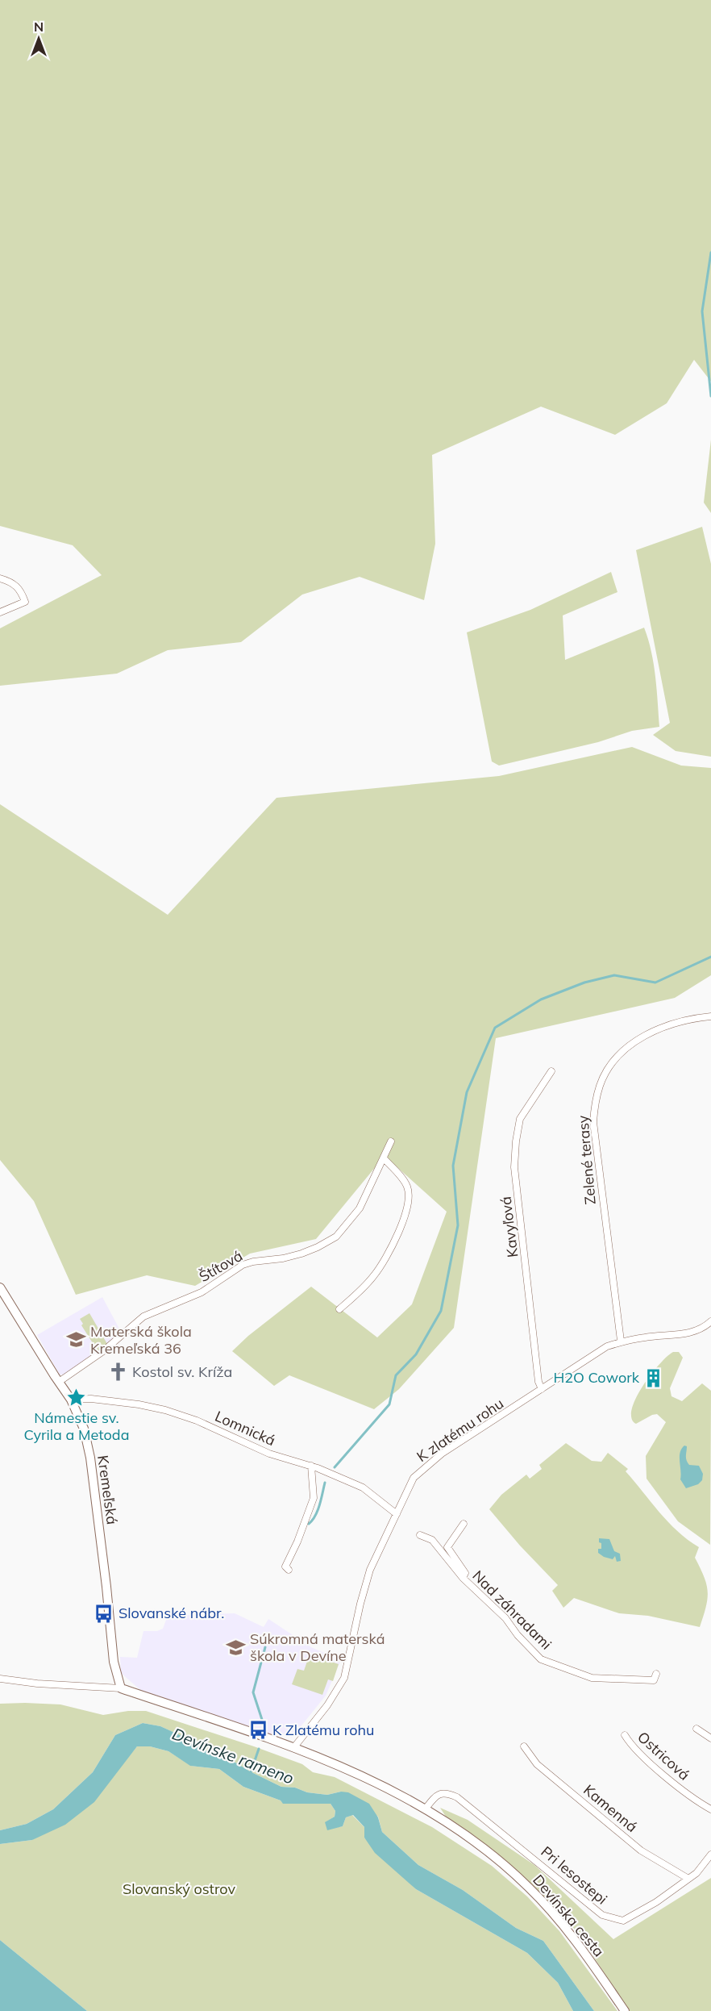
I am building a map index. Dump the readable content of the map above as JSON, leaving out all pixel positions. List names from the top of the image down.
{
  "streets": {
    "street": [
      "Zelené terasy",
      "Kavyľová",
      "Štítová",
      "Lomnická",
      "K zlatému rohu",
      "Kremeľská",
      "Nad záhradami",
      "Ostricová",
      "Kamenná",
      "Pri lesostepi",
      "Devínska cesta"
    ]
  },
  "crossings": [
    ["Zelené terasy", "K zlatému rohu"],
    ["Kavyľová", "K zlatému rohu"],
    ["Štítová", "Kremeľská"],
    ["Lomnická", "K zlatému rohu"],
    ["Lomnická", "Kremeľská"],
    ["K zlatému rohu", "Devínska cesta"],
    ["Kremeľská", "Devínska cesta"],
    ["Kamenná", "Pri lesostepi"],
    ["Pri lesostepi", "Devínska cesta"]
  ],
  "water": ["Devínske rameno"],
  "parks": ["Slovanský ostrov"],
  "places": {
    "school or university": ["Materská škola Kremeľská 36", "Súkromná materská škola v Devíne"],
    "church": ["Kostol sv. Kríža"],
    "building": ["H2O Cowork"],
    "place": ["Námestie sv. Cyrila a Metoda"],
    "bus stop": ["Slovanské nábr.", "K Zlatému rohu"]
  },
  "north": "top"
}
